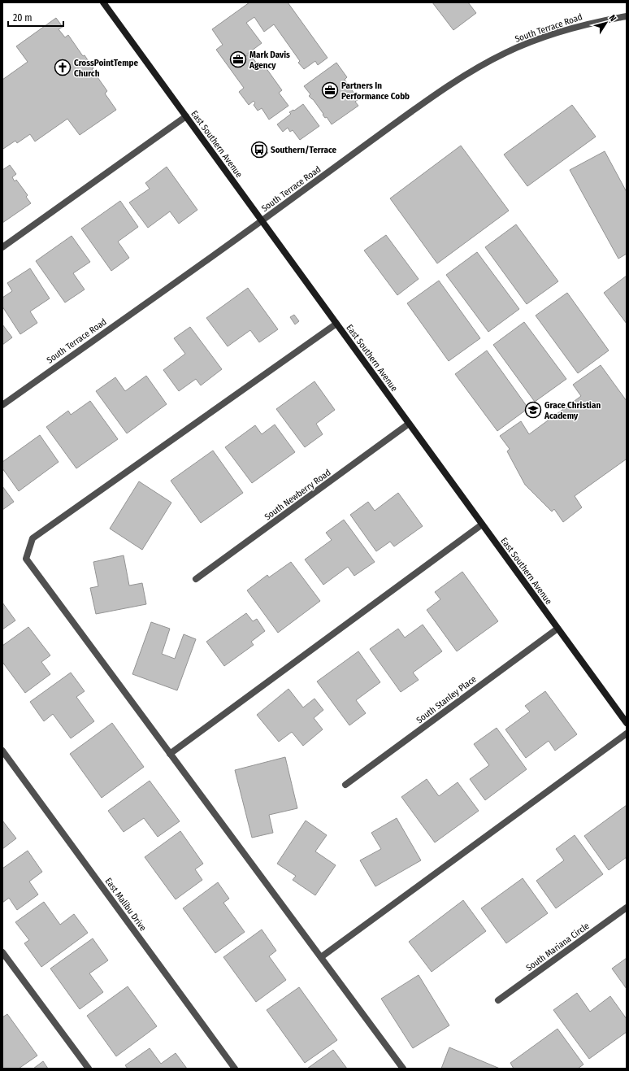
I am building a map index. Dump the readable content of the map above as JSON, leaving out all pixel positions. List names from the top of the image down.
{
  "streets": {
    "main road": ["East Southern Avenue"],
    "street": [
      "South Terrace Road",
      "South Newberry Road",
      "South Stanley Place",
      "East Malibu Drive",
      "South Mariana Circle"
    ]
  },
  "crossings": [
    ["South Terrace Road", "East Southern Avenue"],
    ["East Southern Avenue", "South Newberry Road"],
    ["East Southern Avenue", "South Stanley Place"]
  ],
  "places": {
    "office": ["Mark Davis Agency", "Partners In Performance Cobb"],
    "church": ["CrossPointTempe Church"],
    "bus stop": ["Southern/Terrace"],
    "school or university": ["Grace Christian Academy"]
  },
  "scale_bar": "20 m",
  "north": "top right"
}
